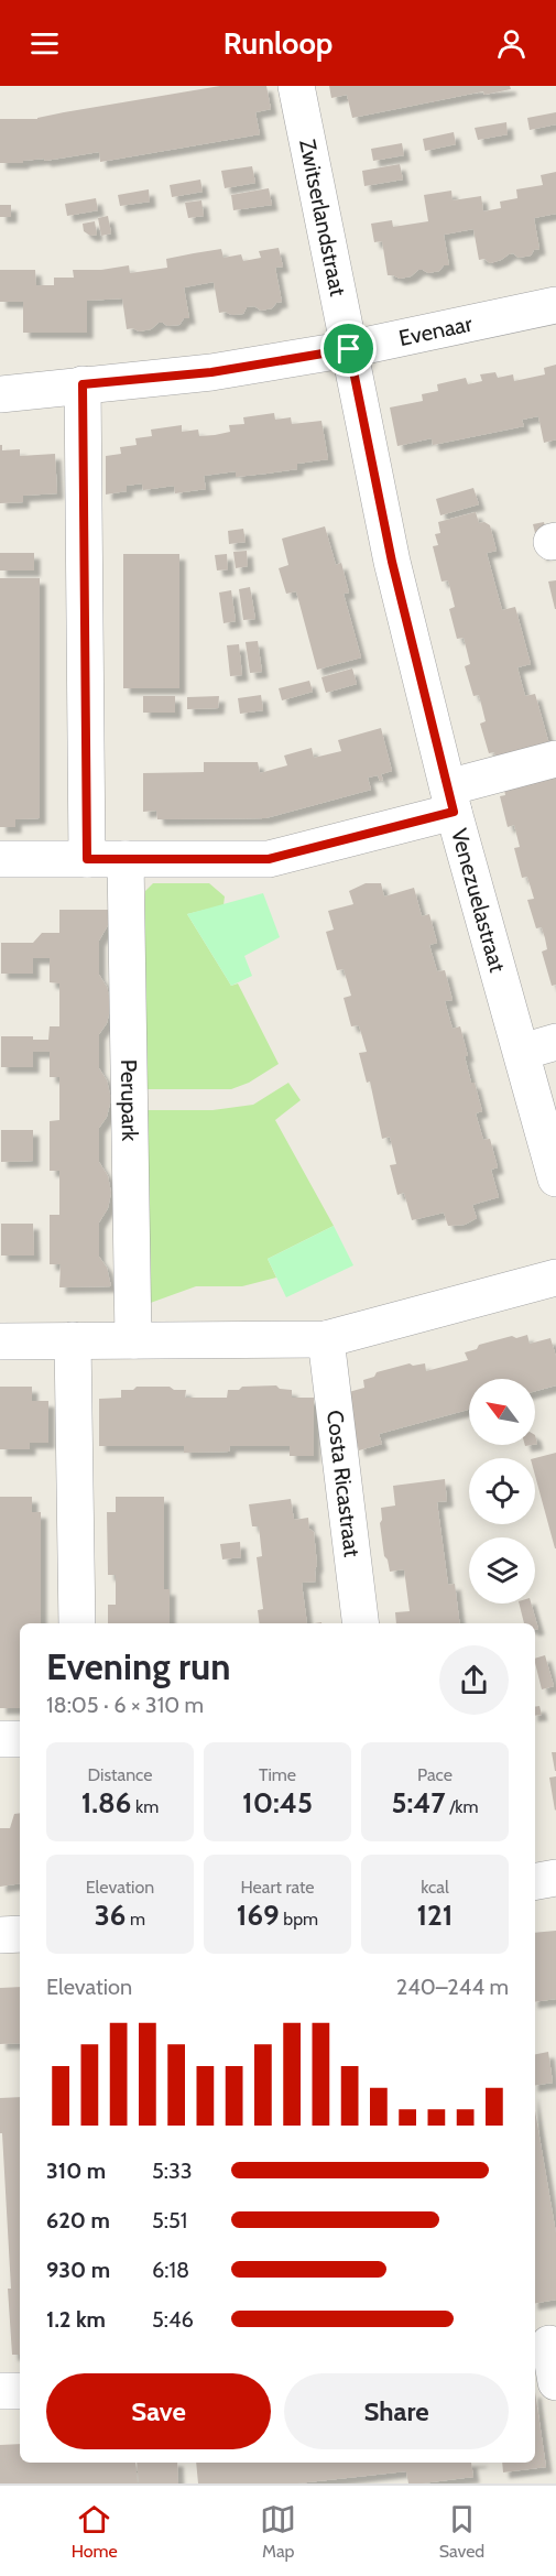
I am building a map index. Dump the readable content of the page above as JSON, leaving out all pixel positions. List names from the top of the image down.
{
  "streets": {
    "street": [
      "Zwitserlandstraat",
      "Evenaar",
      "Venezuelastraat",
      "Perupark",
      "Costa Ricastraat"
    ]
  },
  "crossings": [
    ["Zwitserlandstraat", "Evenaar"],
    ["Zwitserlandstraat", "Venezuelastraat"],
    ["Evenaar", "Venezuelastraat"]
  ],
  "north": "top left",
  "page": {
    "header": "Runloop",
    "heading": ["Evening run", "18:05 · 6 × 310 m"],
    "stats": [
      ["Distance", "1.86 km"],
      ["Time", "10:45"],
      ["Pace", "5:47 /km"],
      ["Elevation", "36 m"],
      ["Heart rate", "169 bpm"],
      ["kcal", "121"]
    ],
    "chart": ["Elevation", "240–244 m"],
    "list": [
      {
        "name": "310 m",
        "note": "5:33"
      },
      {
        "name": "620 m",
        "note": "5:51"
      },
      {
        "name": "930 m",
        "note": "6:18"
      },
      {
        "name": "1.2 km",
        "note": "5:46"
      }
    ],
    "buttons": ["Save", "Share"],
    "tabs": ["Home", "Map", "Saved"]
  }
}
